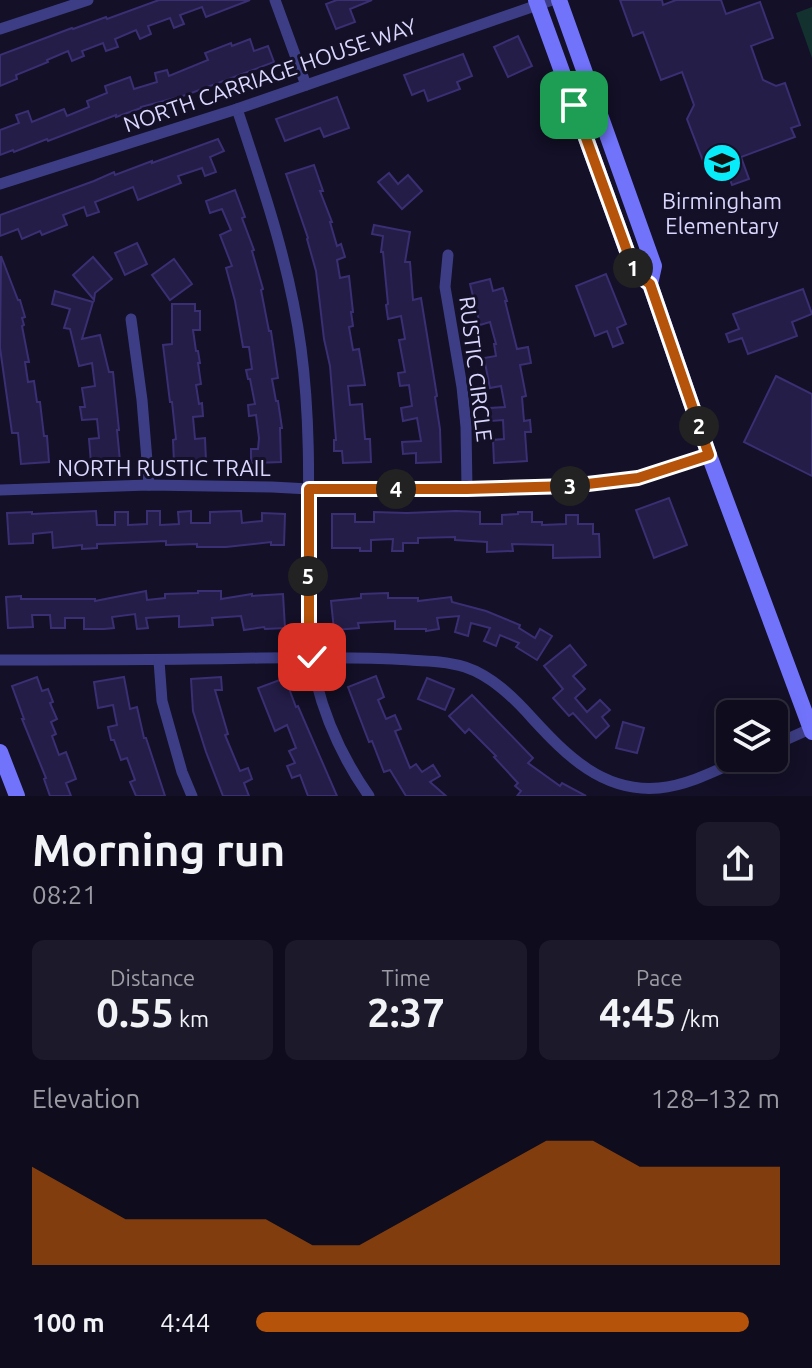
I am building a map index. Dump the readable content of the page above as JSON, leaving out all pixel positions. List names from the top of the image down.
{
  "streets": {
    "street": ["NORTH CARRIAGE HOUSE WAY", "RUSTIC CIRCLE", "NORTH RUSTIC TRAIL"]
  },
  "crossings": [
    ["RUSTIC CIRCLE", "NORTH RUSTIC TRAIL"]
  ],
  "places": {
    "school or university": ["Birmingham Elementary"]
  },
  "page": {
    "pins": [
      "1",
      "2",
      "3",
      "4",
      "5"
    ],
    "heading": ["Morning run", "08:21"],
    "stats": [
      ["Distance", "0.55 km"],
      ["Time", "2:37"],
      ["Pace", "4:45 /km"]
    ],
    "chart": ["Elevation", "128–132 m"],
    "list": [
      {
        "name": "100 m",
        "note": "4:44"
      }
    ]
  }
}
